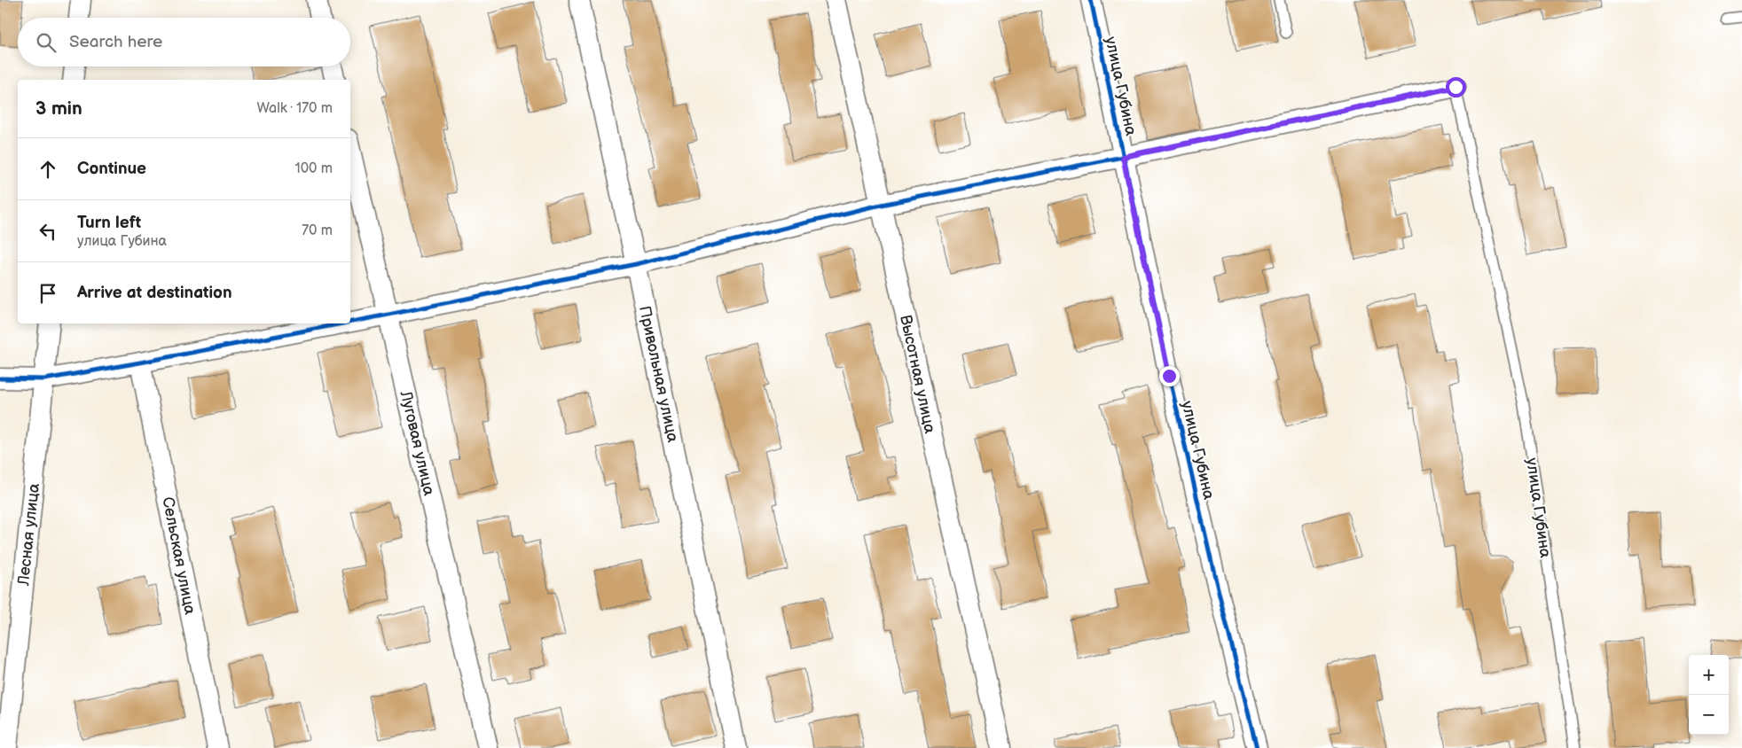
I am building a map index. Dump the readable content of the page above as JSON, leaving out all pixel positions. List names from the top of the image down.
{
  "streets": {
    "street": [
      "улица Губина",
      "Привольная улица",
      "Высотная улица",
      "Луговая улица",
      "Лесная улица",
      "Сельская улица"
    ]
  },
  "page": {
    "search": "Search here",
    "heading": ["3 min", "Walk · 170 m"],
    "list": [
      ["Continue", "100 m"],
      ["Turn left", "улица Губина", "70 m"],
      "Arrive at destination"
    ],
    "map_buttons": ["+", "−"]
  }
}
